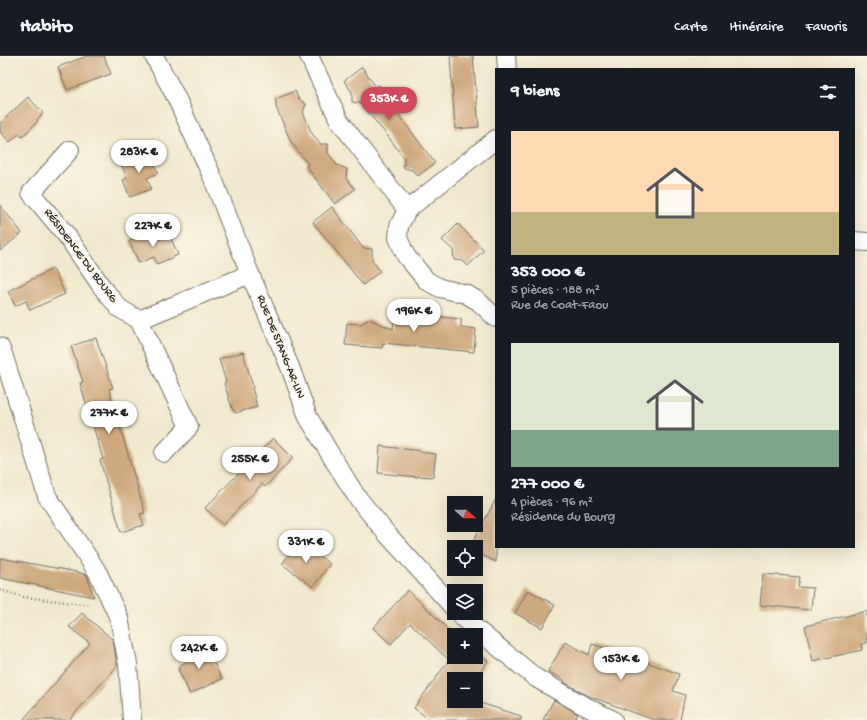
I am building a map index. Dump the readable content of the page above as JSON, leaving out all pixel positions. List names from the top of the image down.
{
  "streets": {
    "street": ["RÉSIDENCE DU BOURG", "RUE DE STANG-AR-LIN"]
  },
  "north": "right",
  "page": {
    "header": "Habito",
    "nav": ["Carte", "Itinéraire", "Favoris"],
    "heading": "9 biens",
    "price": [
      "353K €",
      "283K €",
      "227K €",
      "196K €",
      "277K €",
      "255K €",
      "331K €",
      "242K €",
      "153K €"
    ],
    "list": [
      {
        "name": "353 000 €",
        "note": "5 pièces · 188 m² · Rue de Coat-Faou"
      },
      {
        "name": "277 000 €",
        "note": "4 pièces · 96 m² · Résidence du Bourg"
      }
    ],
    "map_buttons": ["+", "−"]
  }
}
